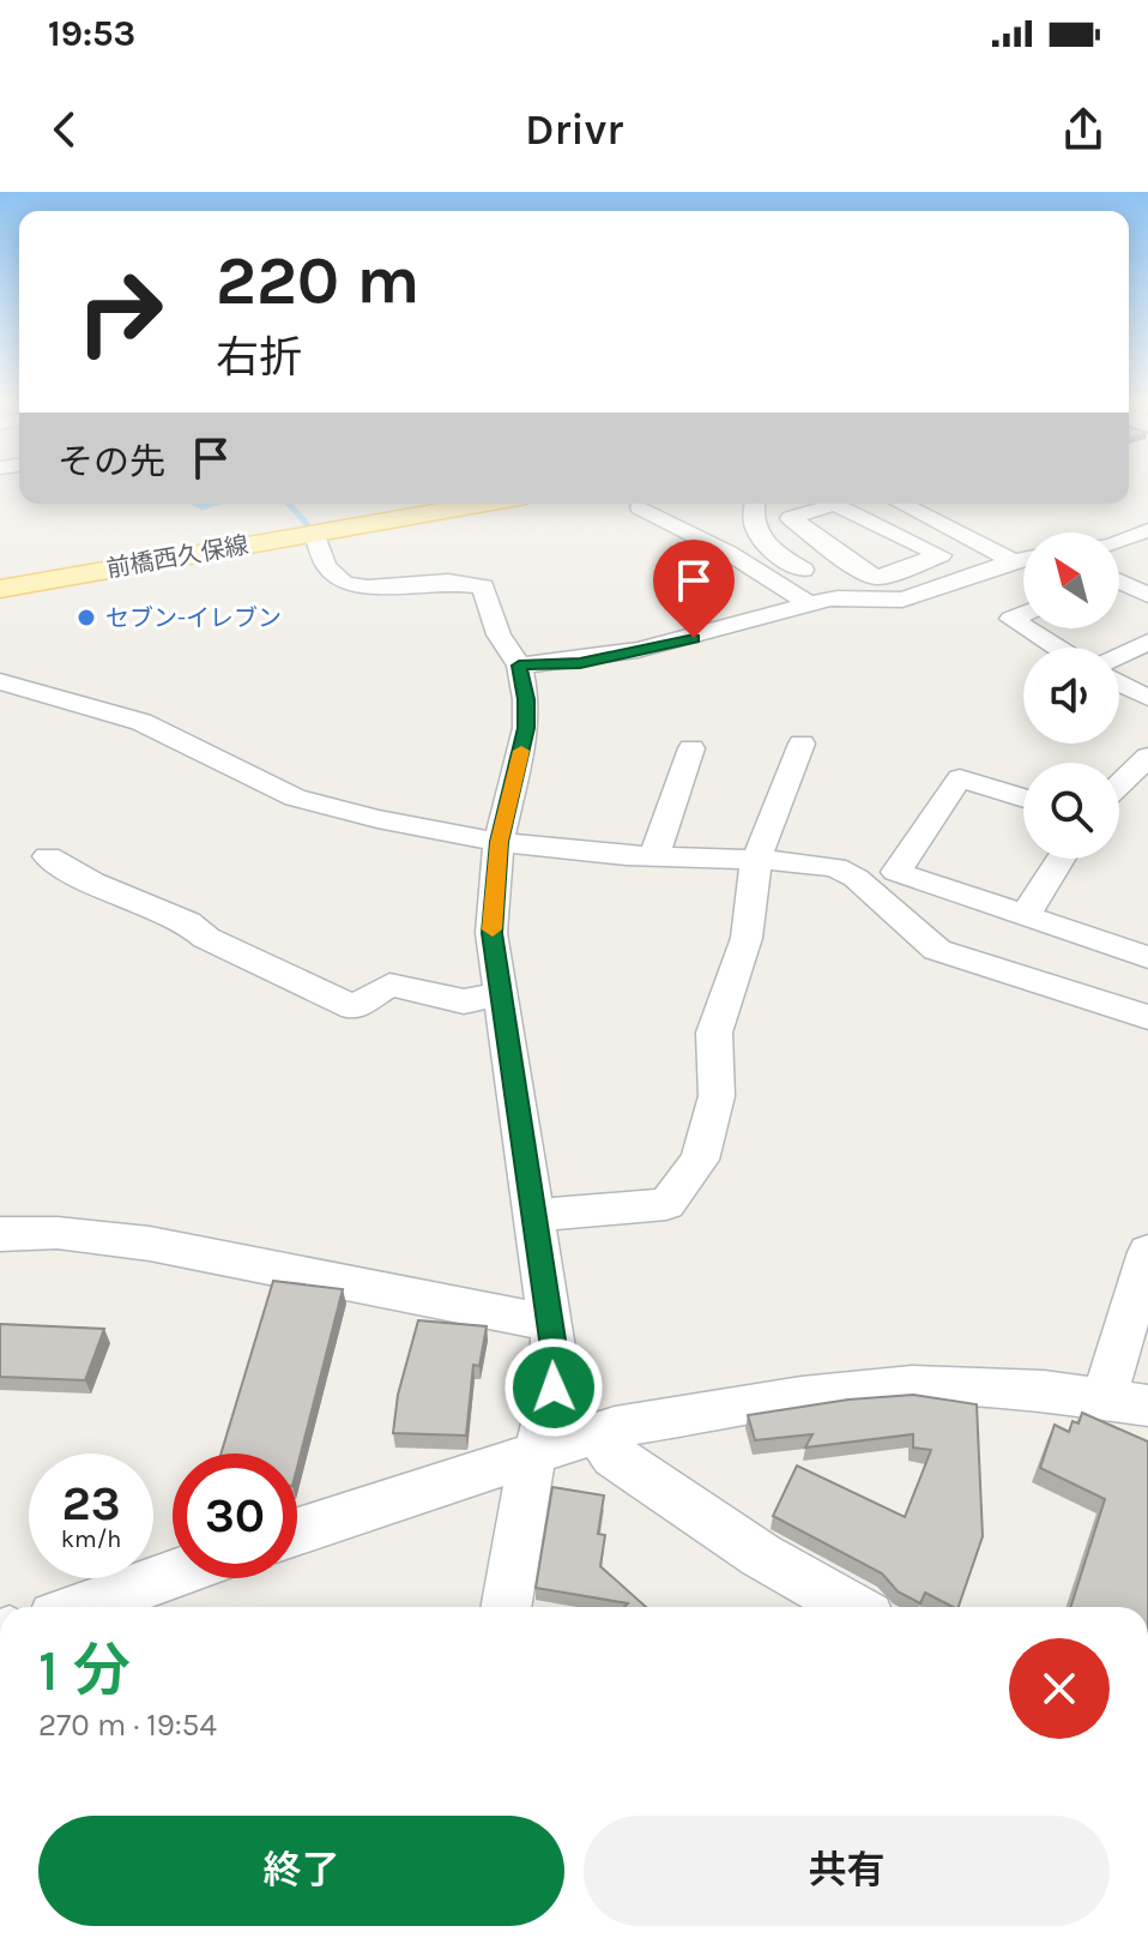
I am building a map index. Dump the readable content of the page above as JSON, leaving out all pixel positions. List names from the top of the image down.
{
  "streets": {
    "main road": ["前橋西久保線"]
  },
  "places": ["セブン-イレブン"],
  "north": "top left",
  "page": {
    "status": "19:53",
    "header": "Drivr",
    "turn": ["220 m", "右折"],
    "then": "その先",
    "speed": "23 km/h",
    "limit": "30",
    "heading": ["1 分", "270 m · 19:54"],
    "buttons": ["終了", "共有"]
  }
}
